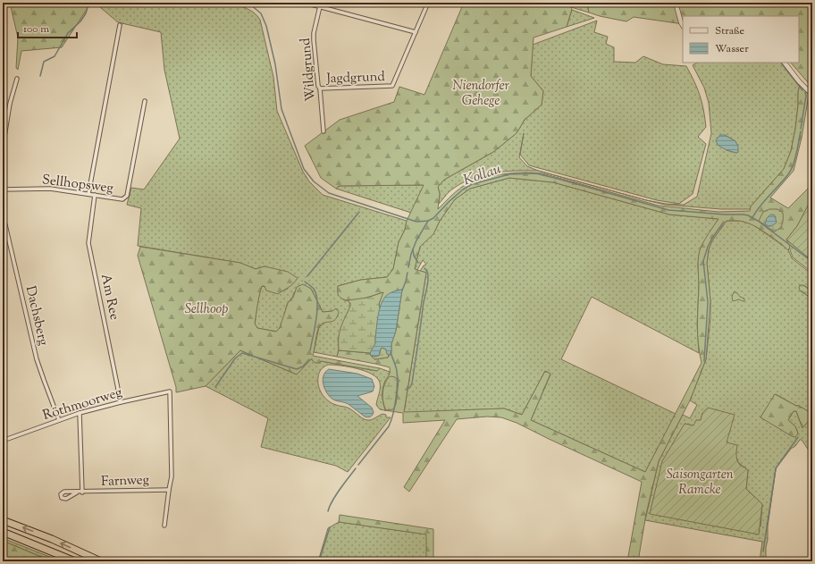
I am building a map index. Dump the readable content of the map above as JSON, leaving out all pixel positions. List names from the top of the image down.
{
  "streets": {
    "street": [
      "Wildgrund",
      "Jagdgrund",
      "Sellhopsweg",
      "Am Ree",
      "Dachsberg",
      "Röthmoorweg",
      "Farnweg"
    ]
  },
  "crossings": [
    ["Wildgrund", "Jagdgrund"],
    ["Sellhopsweg", "Am Ree"],
    ["Am Ree", "Röthmoorweg"],
    ["Dachsberg", "Röthmoorweg"],
    ["Röthmoorweg", "Farnweg"]
  ],
  "water": ["Kollau"],
  "parks": ["Niendorfer Gehege", "Sellhoop", "Saisongarten Ramcke"],
  "legend": ["Straße", "Wasser"],
  "scale_bar": "100 m"
}
